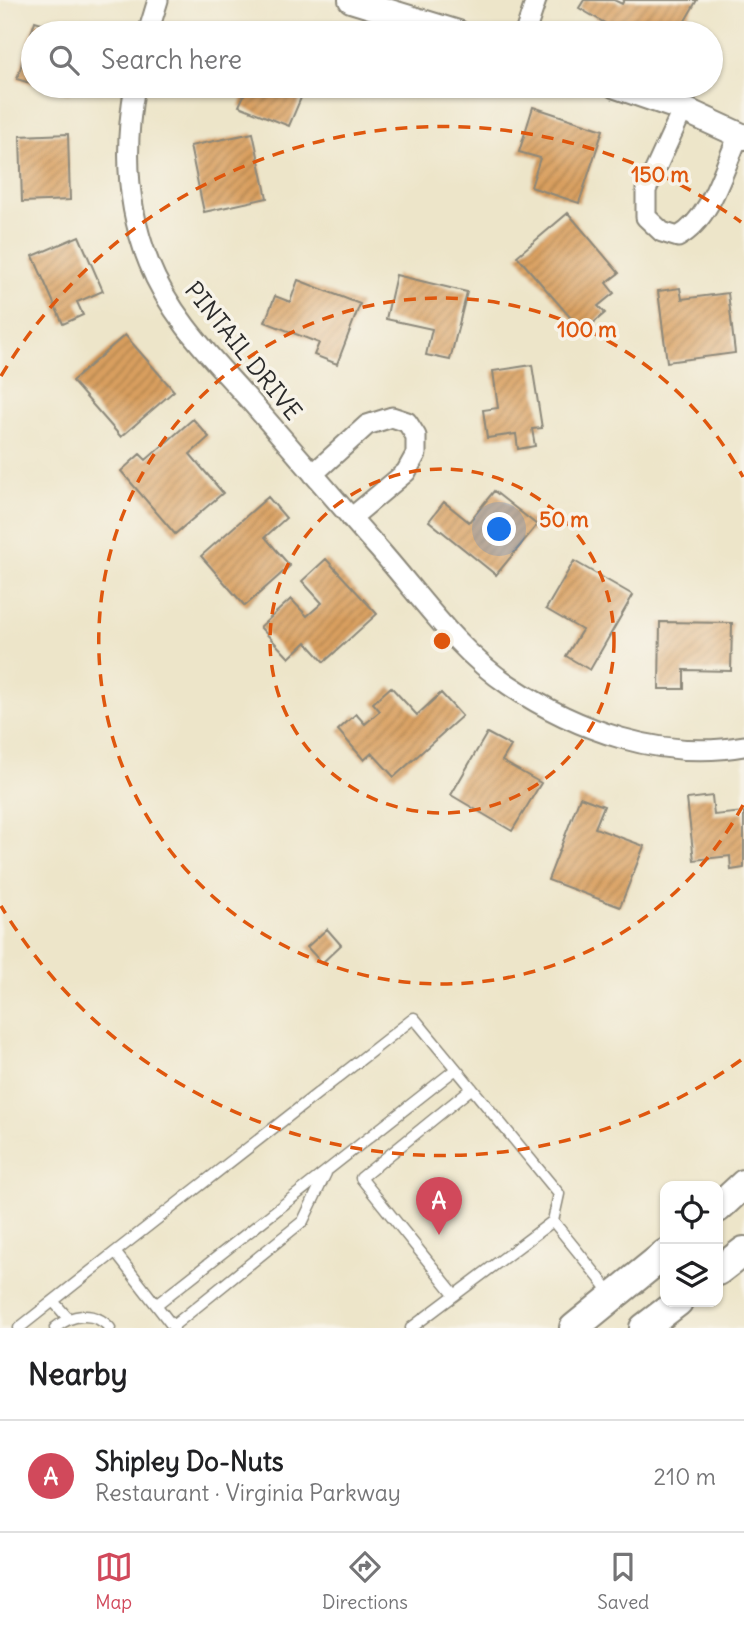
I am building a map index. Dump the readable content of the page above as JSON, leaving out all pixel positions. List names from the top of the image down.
{
  "streets": {
    "street": ["PINTAIL DRIVE"]
  },
  "page": {
    "search": "Search here",
    "pins": "A",
    "heading": "Nearby",
    "list": [
      {
        "mark": "A",
        "name": "Shipley Do-Nuts",
        "note": "Restaurant · Virginia Parkway",
        "value": "210 m"
      }
    ],
    "nav": ["Map", "Directions", "Saved"]
  },
  "rings": ["150 m", "100 m", "50 m"]
}
